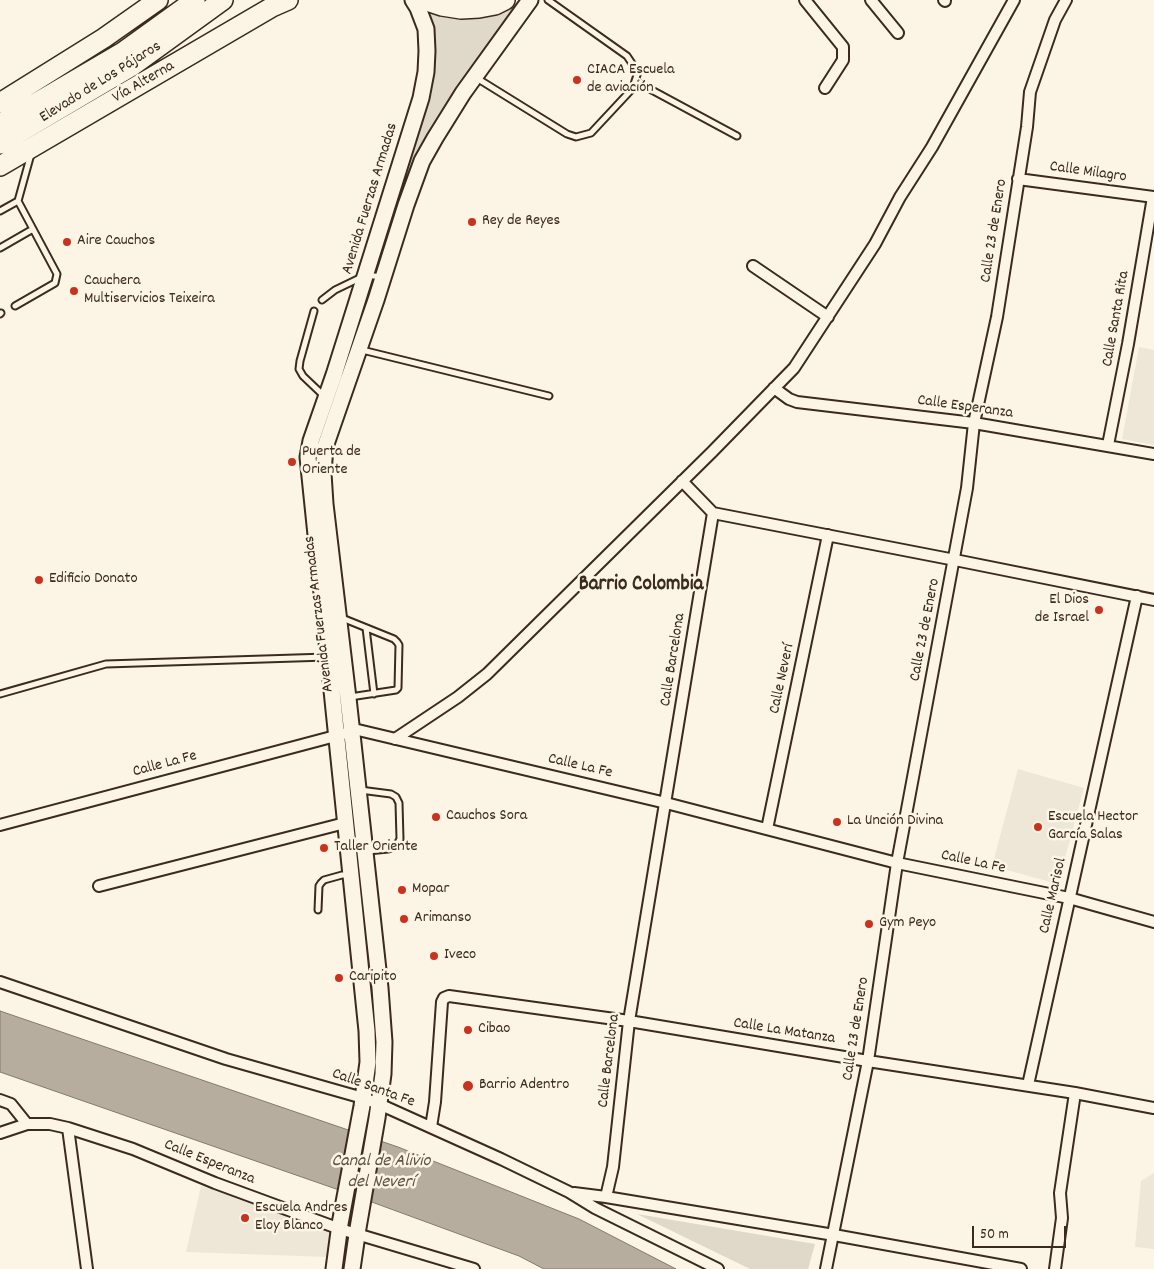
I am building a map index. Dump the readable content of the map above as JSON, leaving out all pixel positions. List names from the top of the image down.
{
  "streets": {
    "highway": ["Elevado de Los Pájaros", "Vía Alterna"],
    "street": [
      "Calle Milagro",
      "Avenida Fuerzas Armadas",
      "Calle 23 de Enero",
      "Calle Santa Rita",
      "Calle Esperanza",
      "Calle Barcelona",
      "Calle Neverí",
      "Calle La Fe",
      "Calle Marisol",
      "Calle La Matanza",
      "Calle Santa Fe"
    ]
  },
  "crossings": [
    ["Calle Milagro", "Calle 23 de Enero"],
    ["Calle Milagro", "Calle Santa Rita"],
    ["Avenida Fuerzas Armadas", "Calle Esperanza"],
    ["Avenida Fuerzas Armadas", "Calle La Fe"],
    ["Avenida Fuerzas Armadas", "Calle Santa Fe"],
    ["Calle 23 de Enero", "Calle Esperanza"],
    ["Calle 23 de Enero", "Calle La Fe"],
    ["Calle 23 de Enero", "Calle La Matanza"],
    ["Calle Santa Rita", "Calle Esperanza"],
    ["Calle Barcelona", "Calle La Fe"],
    ["Calle Barcelona", "Calle La Matanza"],
    ["Calle Neverí", "Calle La Fe"],
    ["Calle La Fe", "Calle Marisol"],
    ["Calle Marisol", "Calle La Matanza"],
    ["Calle La Matanza", "Calle Santa Fe"]
  ],
  "districts": ["Barrio Colombia"],
  "water": ["Canal de Alivio del Neverí"],
  "places": [
    "CIACA Escuela de aviación",
    "Rey de Reyes",
    "Aire Cauchos",
    "Cauchera Multiservicios Teixeira",
    "Puerta de Oriente",
    "Edificio Donato",
    "El Dios de Israel",
    "Cauchos Sora",
    "La Unción Divina",
    "Escuela Hector García Salas",
    "Taller Oriente",
    "Mopar",
    "Arimanso",
    "Gym Peyo",
    "Iveco",
    "Caripito",
    "Cibao",
    "Barrio Adentro",
    "Escuela Andres Eloy Blanco"
  ],
  "scale_bar": "50 m"
}
